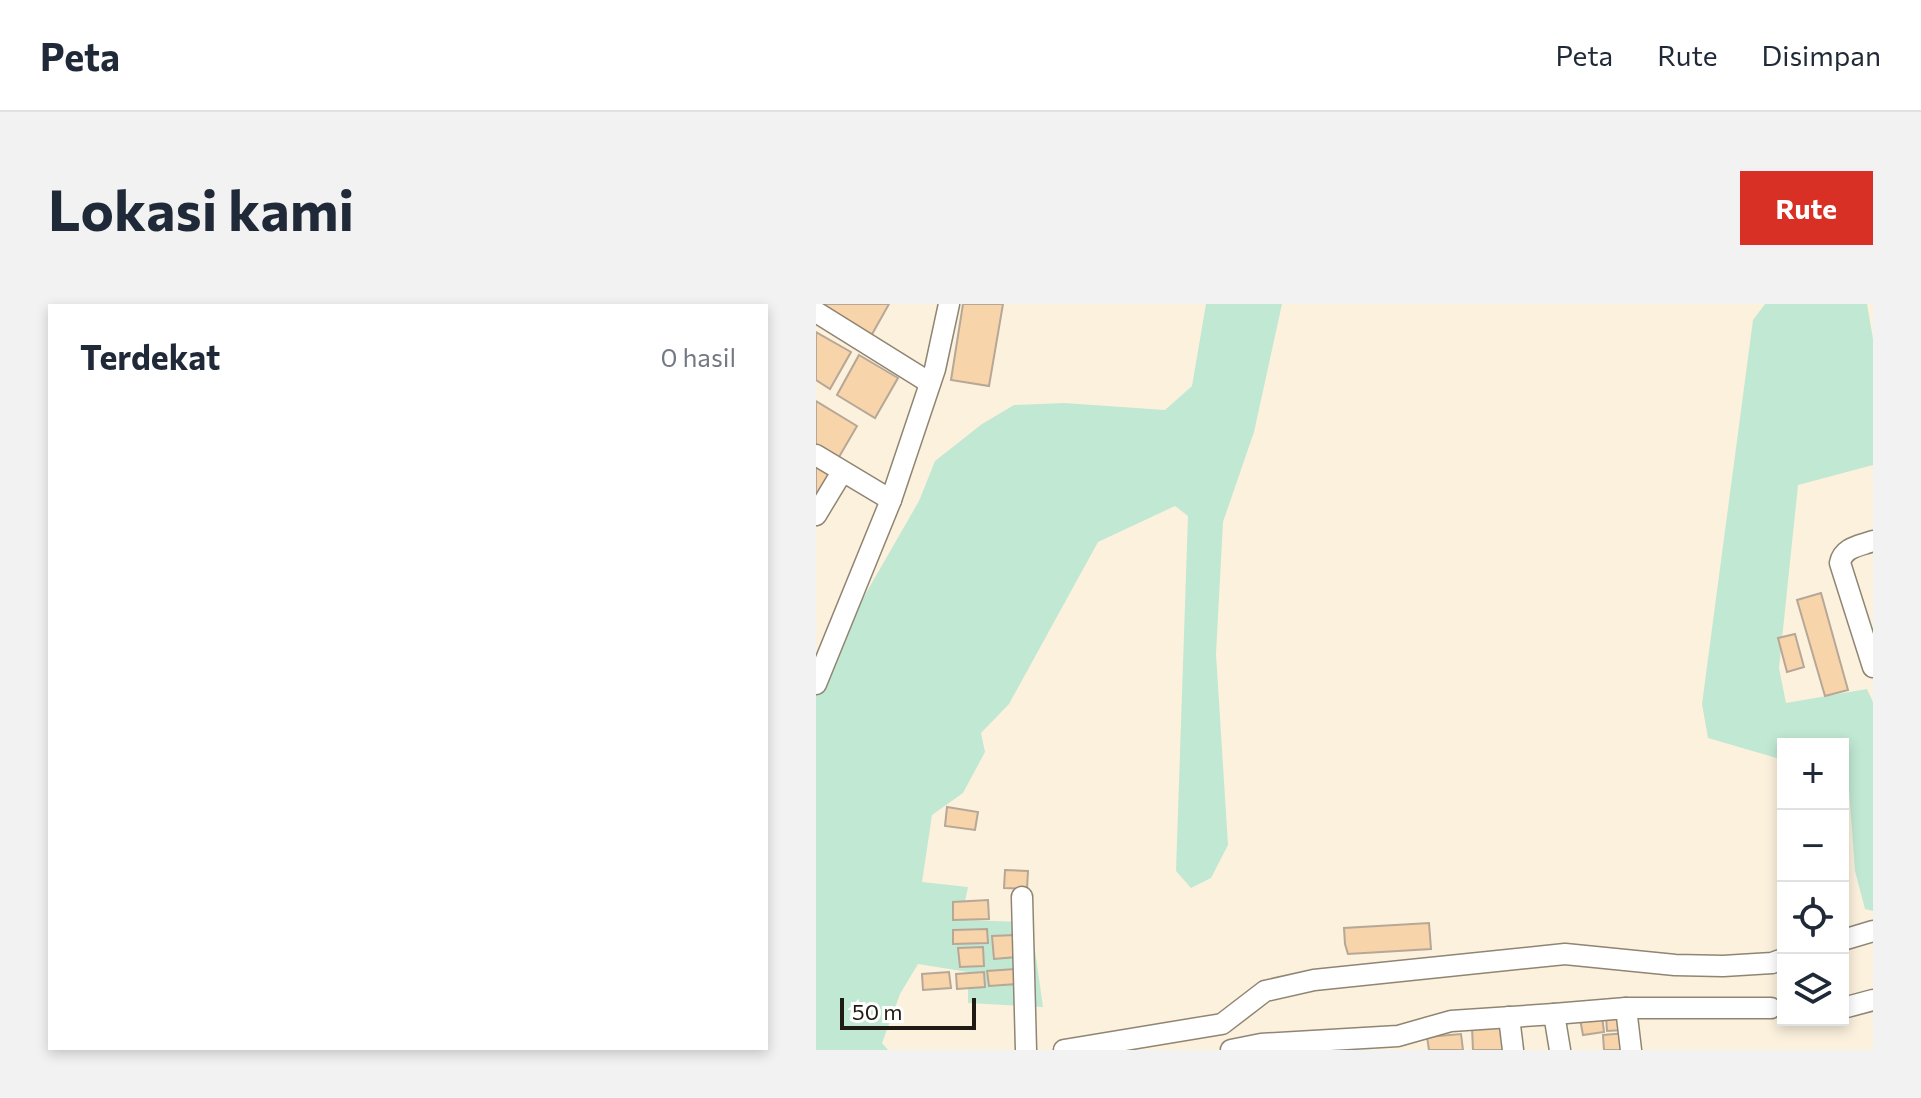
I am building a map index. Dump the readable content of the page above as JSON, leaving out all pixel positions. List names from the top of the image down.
{
  "scale_bar": "50 m",
  "page": {
    "header": "Peta",
    "nav": ["Peta", "Rute", "Disimpan"],
    "buttons": "Rute",
    "title": "Lokasi kami",
    "heading": ["Terdekat", "0 hasil"],
    "map_buttons": ["+", "−"],
    "scale": "50 m"
  }
}
